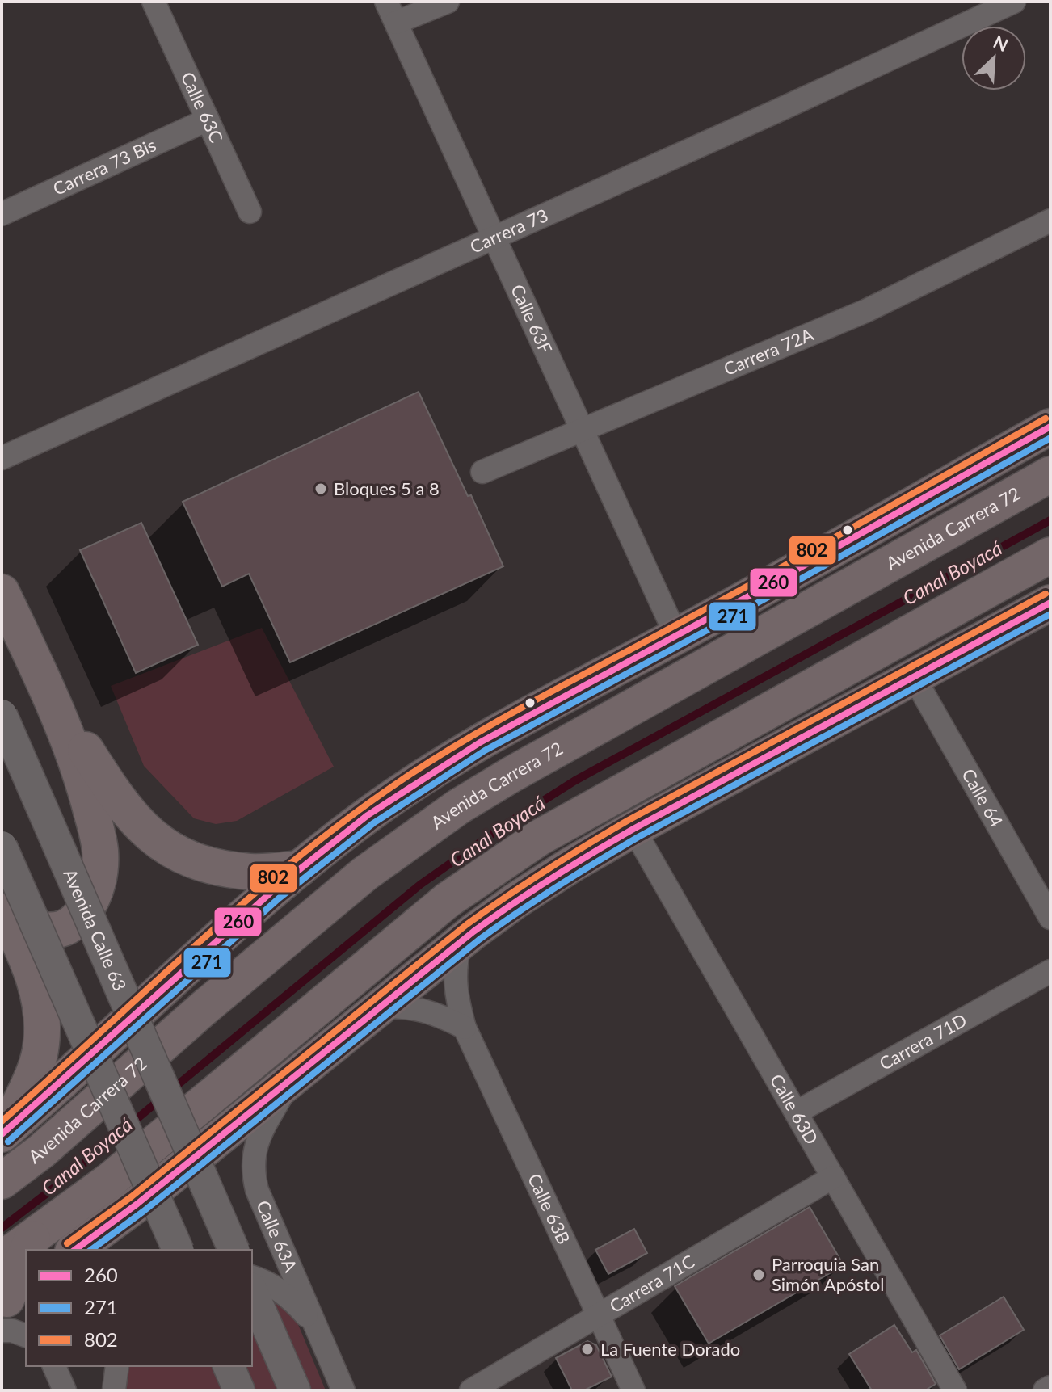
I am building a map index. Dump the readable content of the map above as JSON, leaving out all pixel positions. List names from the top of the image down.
{
  "streets": {
    "highway": ["Avenida Carrera 72"],
    "main road": ["Avenida Calle 63"],
    "street": [
      "Calle 63C",
      "Carrera 73 Bis",
      "Carrera 73",
      "Calle 63F",
      "Carrera 72A",
      "Calle 64",
      "Carrera 71D",
      "Calle 63D",
      "Calle 63B",
      "Calle 63A",
      "Carrera 71C"
    ]
  },
  "crossings": [
    ["Calle 63C", "Carrera 73 Bis"],
    ["Carrera 73", "Calle 63F"],
    ["Calle 63F", "Carrera 72A"],
    ["Carrera 71D", "Calle 63D"],
    ["Calle 63D", "Carrera 71C"],
    ["Calle 63B", "Carrera 71C"]
  ],
  "water": ["Canal Boyacá"],
  "places": ["Bloques 5 a 8", "Parroquia San Simón Apóstol", "La Fuente Dorado"],
  "lines": ["transit line 802", "transit line 260", "transit line 271"],
  "legend": ["260", "271", "802"],
  "north": "top right"
}
